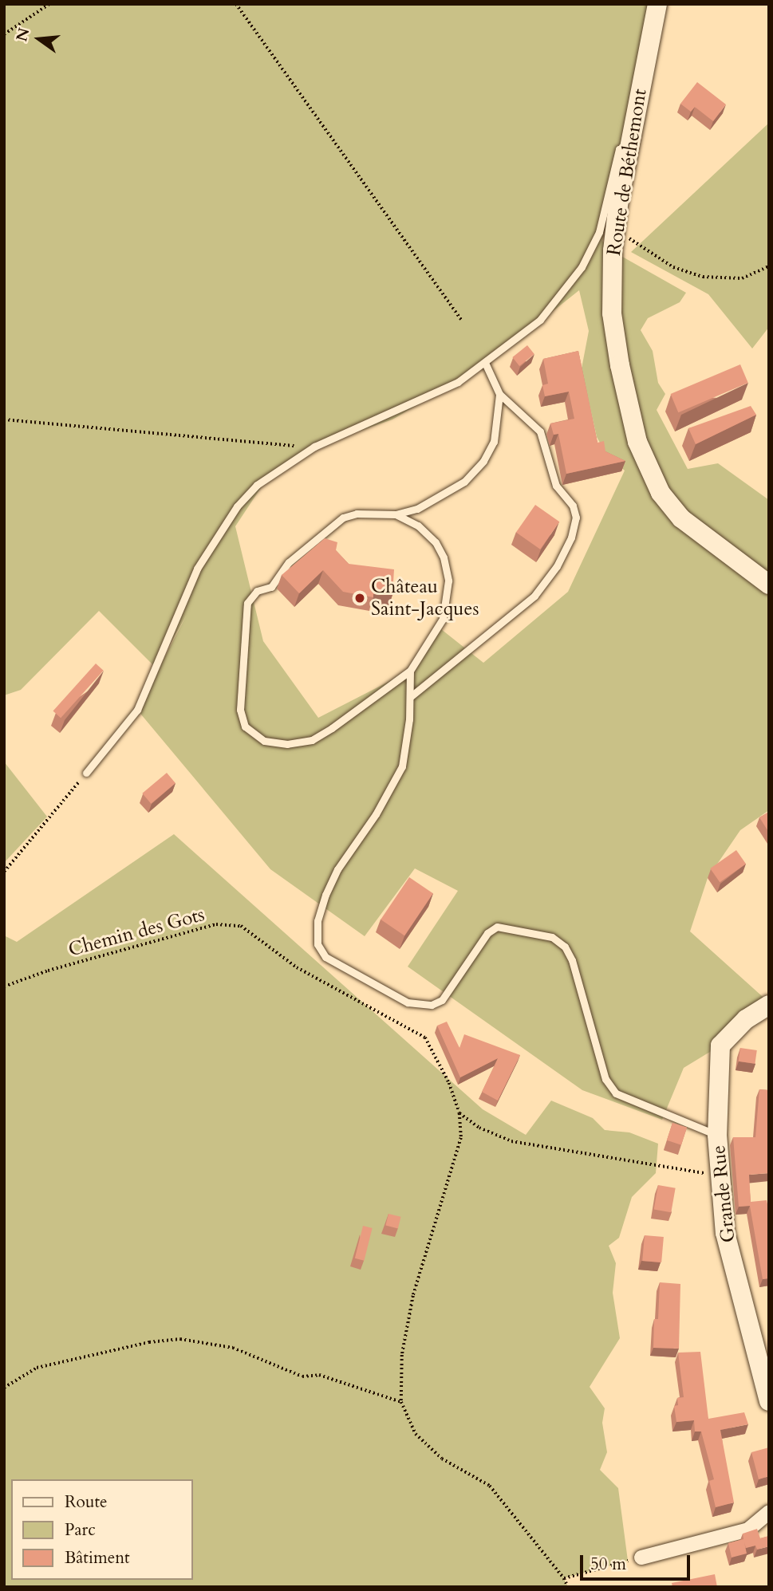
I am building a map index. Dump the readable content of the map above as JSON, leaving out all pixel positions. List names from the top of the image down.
{
  "streets": {
    "street": ["Route de Béthemont", "Grande Rue"],
    "path": ["Chemin des Gots"]
  },
  "places": ["Château Saint-Jacques"],
  "legend": ["Route", "Parc", "Bâtiment"],
  "scale_bar": "50 m",
  "north": "left"
}
